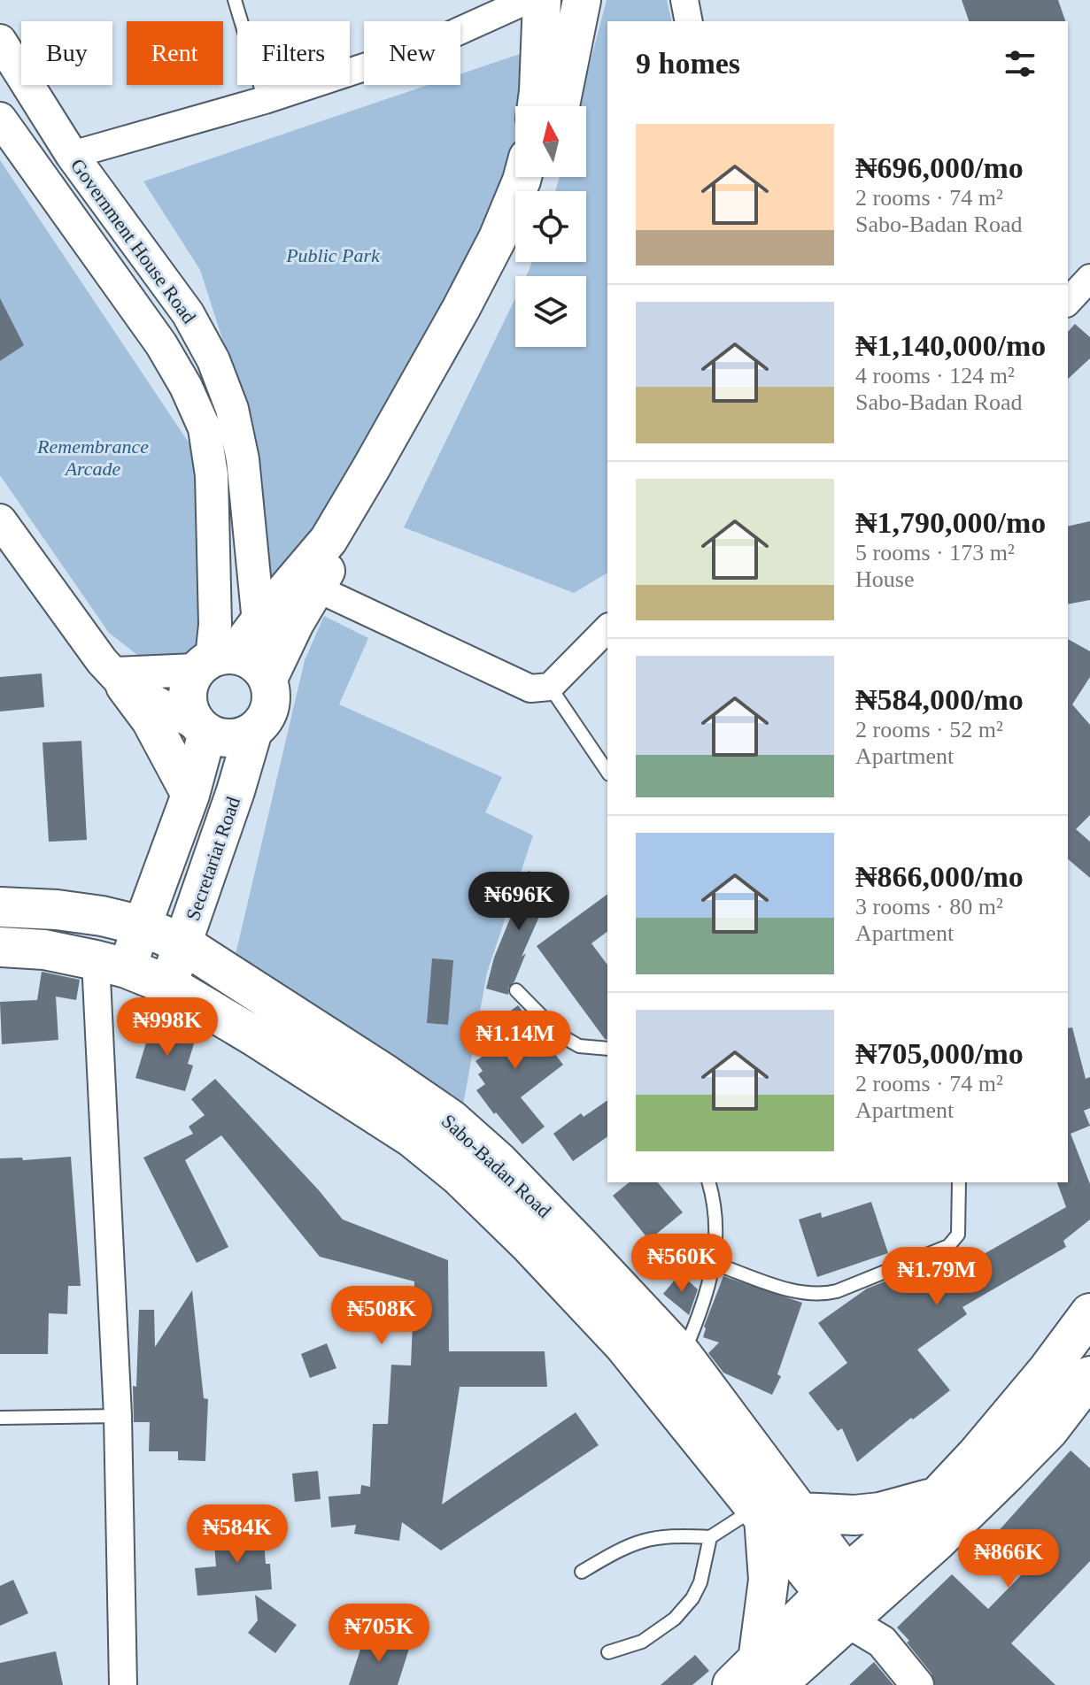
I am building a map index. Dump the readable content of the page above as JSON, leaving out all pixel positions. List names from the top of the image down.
{
  "streets": {
    "highway": ["Sabo-Badan Road"],
    "main road": ["Secretariat Road"],
    "street": ["Government House Road"]
  },
  "crossings": [
    ["Government House Road", "Secretariat Road"],
    ["Secretariat Road", "Sabo-Badan Road"]
  ],
  "parks": ["Public Park", "Remembrance Arcade"],
  "north": "top",
  "page": {
    "chip": [
      "Buy",
      "Rent",
      "Filters",
      "New"
    ],
    "heading": "9 homes",
    "list": [
      {
        "name": "₦696,000/mo",
        "note": "2 rooms · 74 m² · Sabo-Badan Road"
      },
      {
        "name": "₦1,140,000/mo",
        "note": "4 rooms · 124 m² · Sabo-Badan Road"
      },
      {
        "name": "₦1,790,000/mo",
        "note": "5 rooms · 173 m² · House"
      },
      {
        "name": "₦584,000/mo",
        "note": "2 rooms · 52 m² · Apartment"
      },
      {
        "name": "₦866,000/mo",
        "note": "3 rooms · 80 m² · Apartment"
      },
      {
        "name": "₦705,000/mo",
        "note": "2 rooms · 74 m² · Apartment"
      }
    ],
    "price": [
      "₦696K",
      "₦998K",
      "₦1.14M",
      "₦560K",
      "₦1.79M",
      "₦508K",
      "₦584K",
      "₦866K",
      "₦705K"
    ]
  }
}
